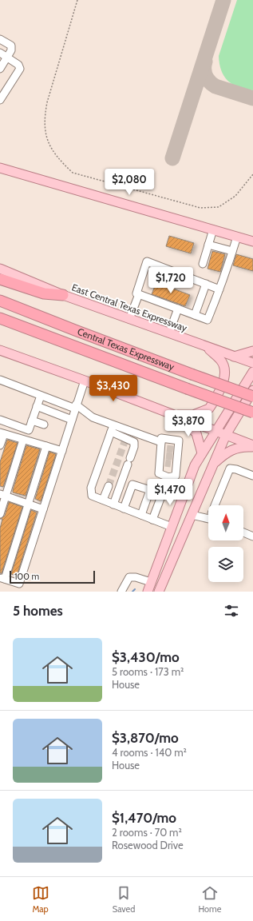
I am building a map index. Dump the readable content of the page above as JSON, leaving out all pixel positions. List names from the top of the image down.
{
  "streets": {
    "highway": ["Central Texas Expressway"],
    "main road": ["East Central Texas Expressway"]
  },
  "scale_bar": "100 m",
  "north": "top",
  "page": {
    "price": [
      "$2,080",
      "$1,720",
      "$3,430",
      "$3,870",
      "$1,470"
    ],
    "scale": "100 m",
    "heading": "5 homes",
    "list": [
      {
        "name": "$3,430/mo",
        "note": "5 rooms · 173 m² · House"
      },
      {
        "name": "$3,870/mo",
        "note": "4 rooms · 140 m² · House"
      },
      {
        "name": "$1,470/mo",
        "note": "2 rooms · 70 m² · Rosewood Drive"
      }
    ],
    "tabs": ["Map", "Saved", "Home"]
  }
}
